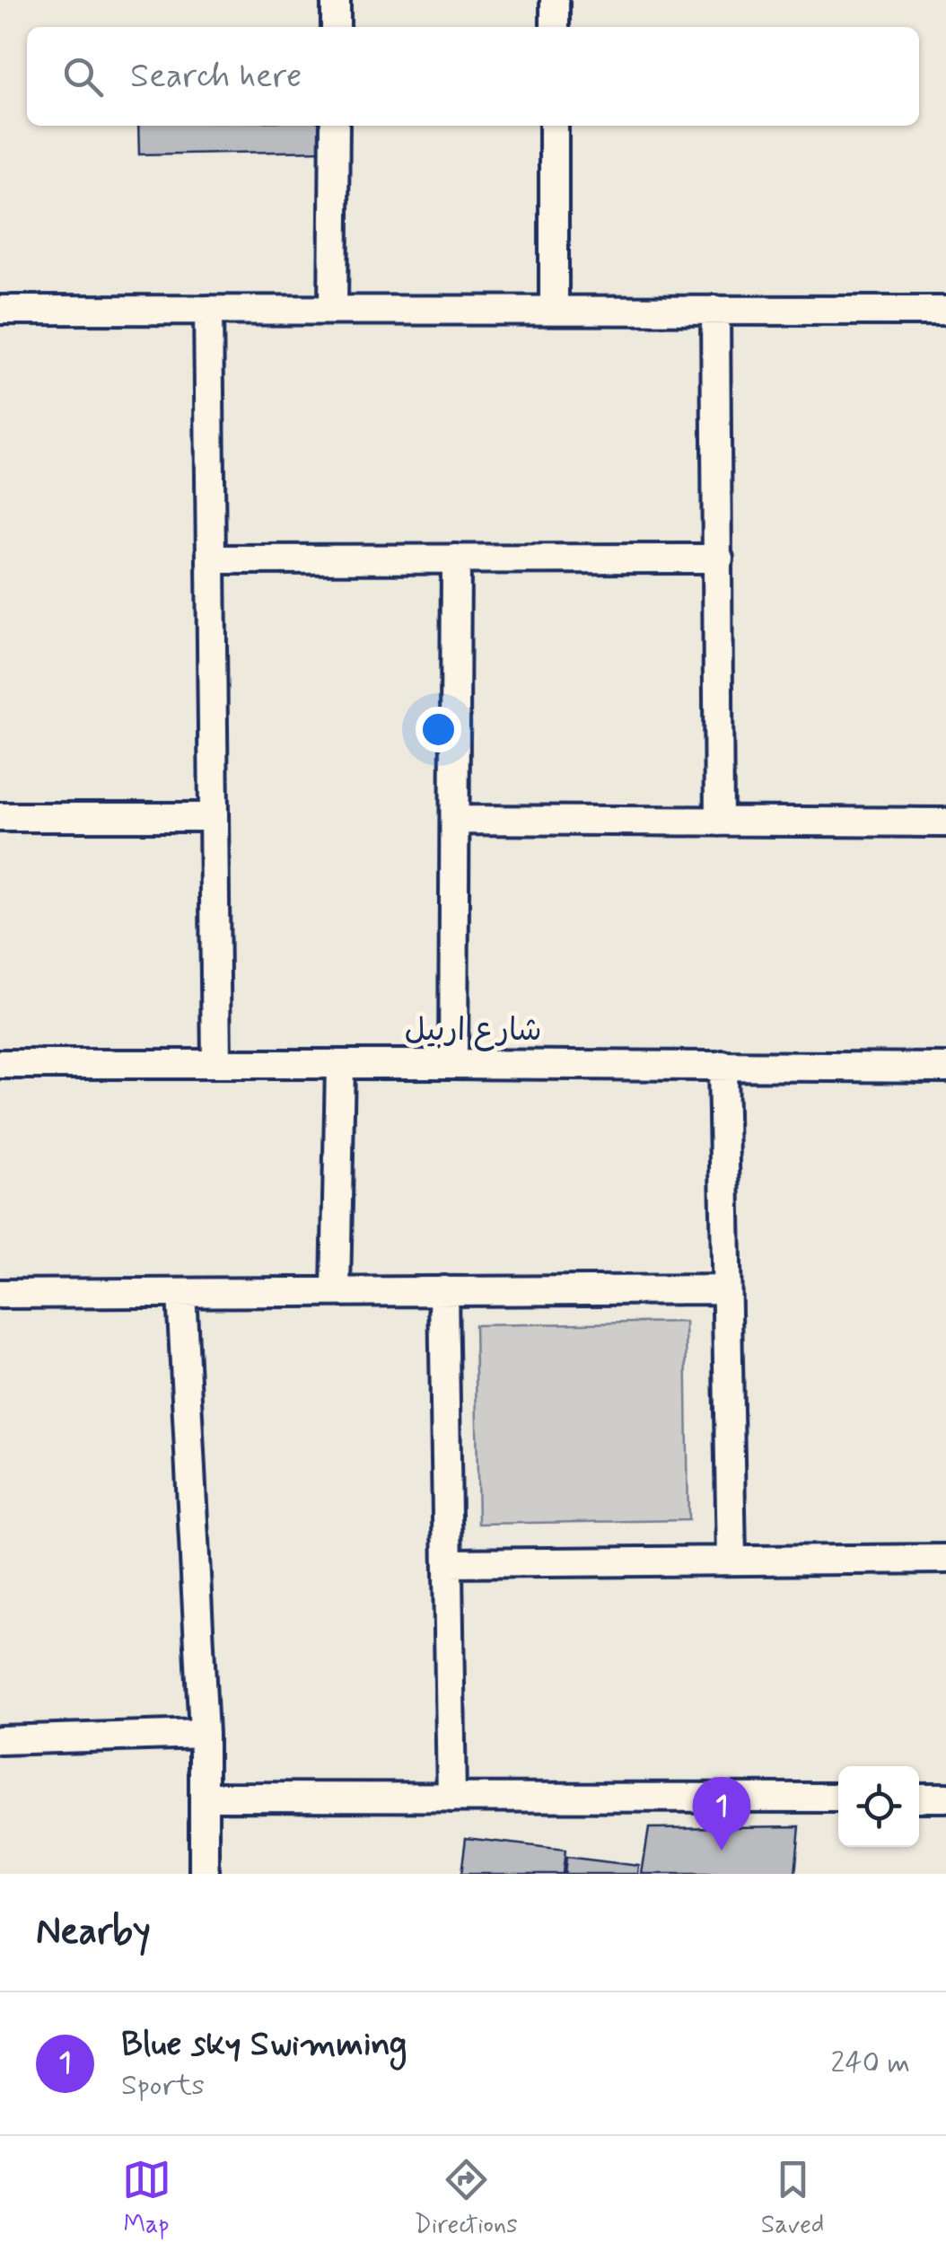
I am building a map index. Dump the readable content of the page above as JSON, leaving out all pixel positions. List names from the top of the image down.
{
  "streets": {
    "street": ["شارع اربيل"]
  },
  "page": {
    "search": "Search here",
    "pins": "1",
    "heading": "Nearby",
    "list": [
      {
        "mark": "1",
        "name": "Blue sky Swimming",
        "note": "Sports",
        "value": "240 m"
      }
    ],
    "nav": ["Map", "Directions", "Saved"]
  }
}
